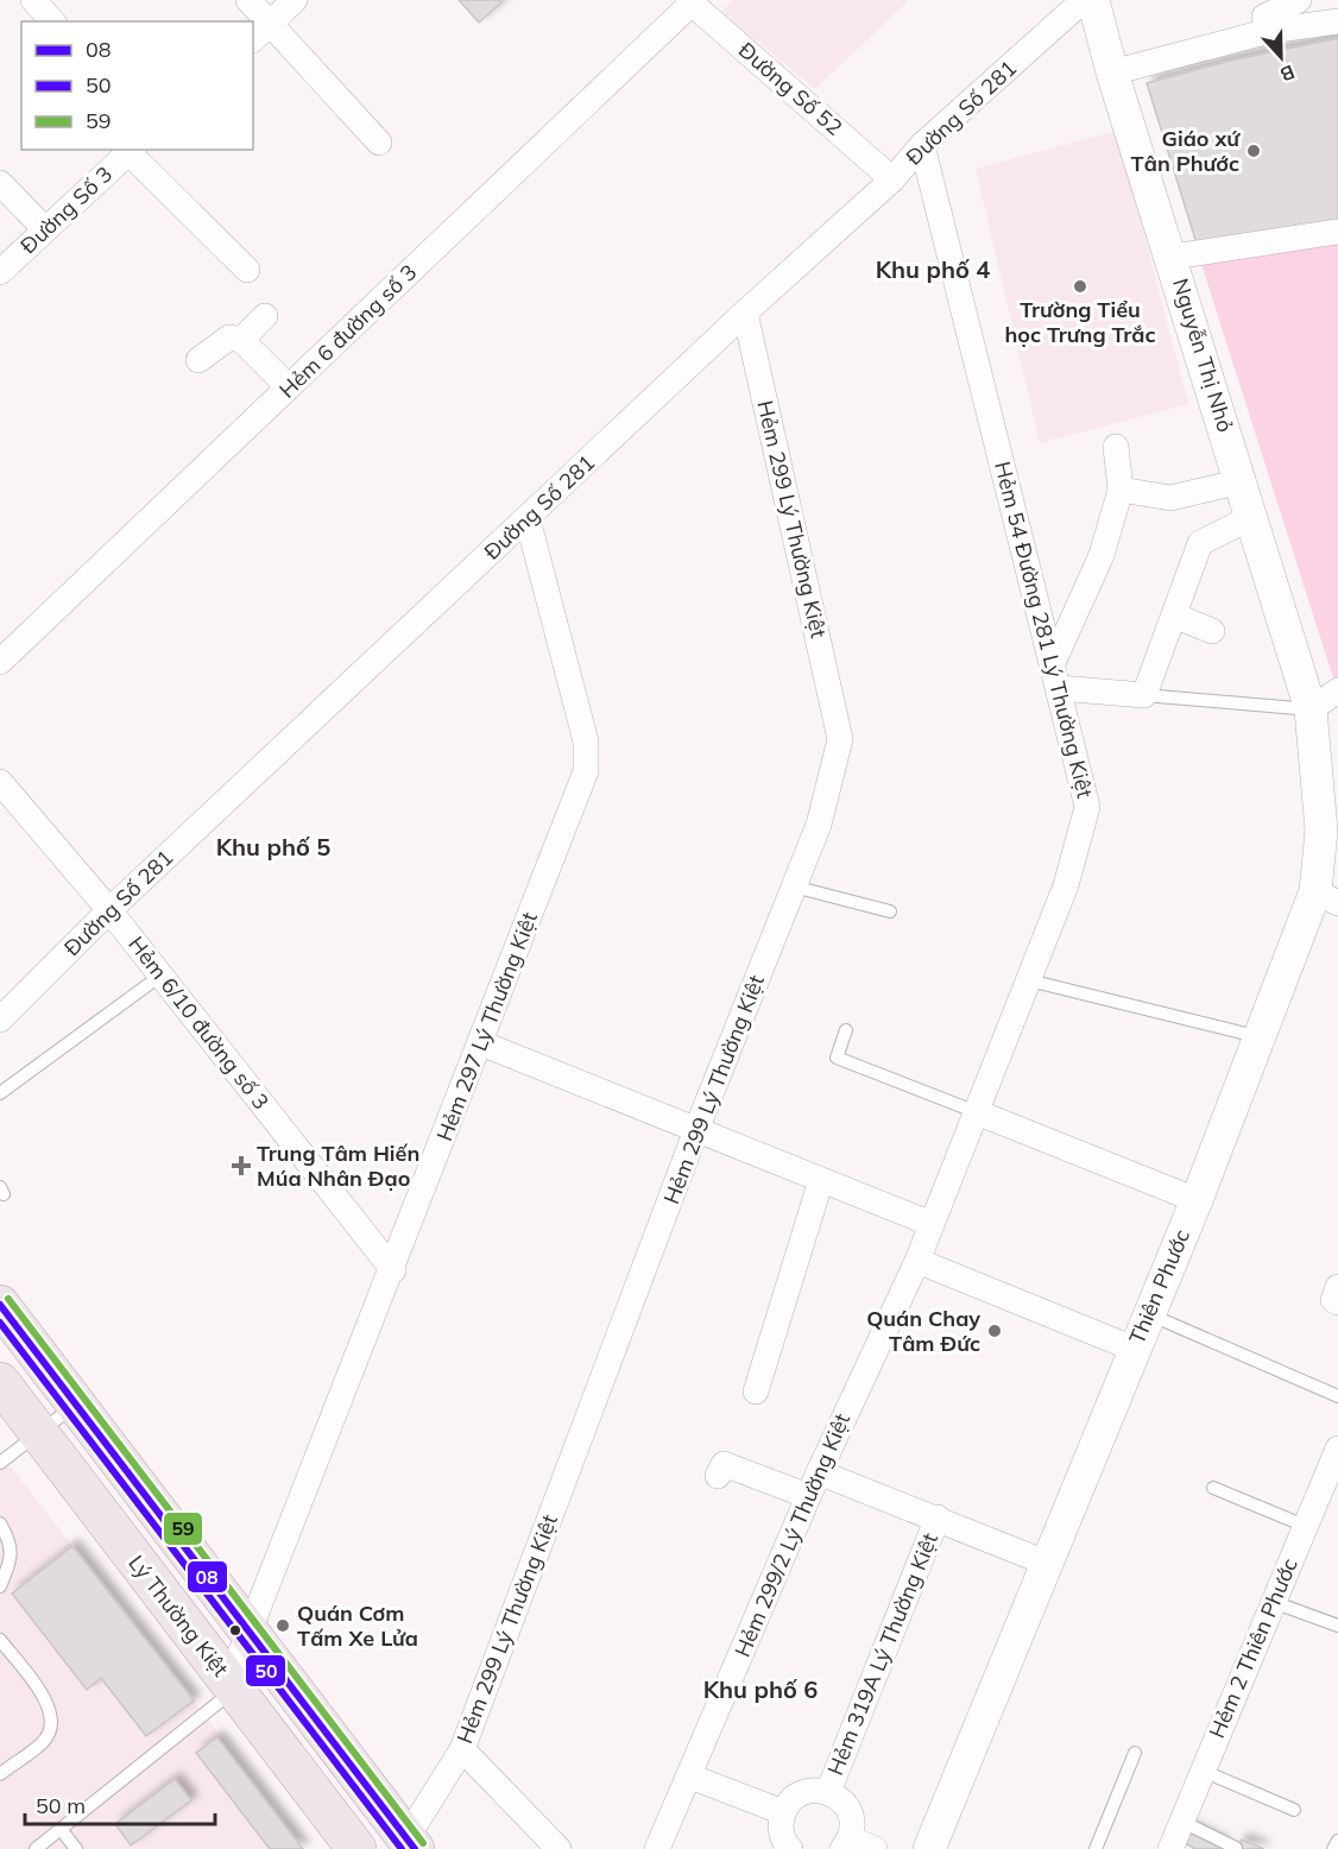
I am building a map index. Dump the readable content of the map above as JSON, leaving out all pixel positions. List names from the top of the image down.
{
  "streets": {
    "main road": ["Lý Thường Kiệt"],
    "street": [
      "Đường Số 52",
      "Đường Số 281",
      "Đường Số 3",
      "Hẻm 6 đường số 3",
      "Nguyễn Thị Nhỏ",
      "Hẻm 299 Lý Thường Kiệt",
      "Hẻm 54 Đường 281 Lý Thường Kiệt",
      "Hẻm 6/10 đường số 3",
      "Hẻm 297 Lý Thường Kiệt",
      "Thiên Phước",
      "Hẻm 299/2 Lý Thường Kiệt",
      "Hẻm 2 Thiên Phước",
      "Hẻm 319A Lý Thường Kiệt"
    ]
  },
  "crossings": [
    ["Đường Số 52", "Đường Số 281"],
    ["Đường Số 52", "Hẻm 6 đường số 3"],
    ["Đường Số 281", "Hẻm 299 Lý Thường Kiệt"],
    ["Đường Số 281", "Hẻm 54 Đường 281 Lý Thường Kiệt"],
    ["Đường Số 281", "Hẻm 6/10 đường số 3"],
    ["Đường Số 281", "Hẻm 297 Lý Thường Kiệt"],
    ["Nguyễn Thị Nhỏ", "Thiên Phước"],
    ["Hẻm 54 Đường 281 Lý Thường Kiệt", "Hẻm 299/2 Lý Thường Kiệt"],
    ["Hẻm 6/10 đường số 3", "Hẻm 297 Lý Thường Kiệt"],
    ["Hẻm 297 Lý Thường Kiệt", "Lý Thường Kiệt"]
  ],
  "districts": ["Khu phố 4", "Khu phố 5", "Khu phố 6"],
  "places": {
    "other": [
      "Giáo xứ Tân Phước",
      "Trường Tiểu học Trưng Trắc",
      "Quán Chay Tâm Đức",
      "Quán Cơm Tấm Xe Lửa"
    ],
    "health": ["Trung Tâm Hiến Múa Nhân Đạo"]
  },
  "lines": ["transit line 59", "transit line 08", "transit line 50"],
  "legend": ["08", "50", "59"],
  "scale_bar": "50 m",
  "north": "bottom"
}
